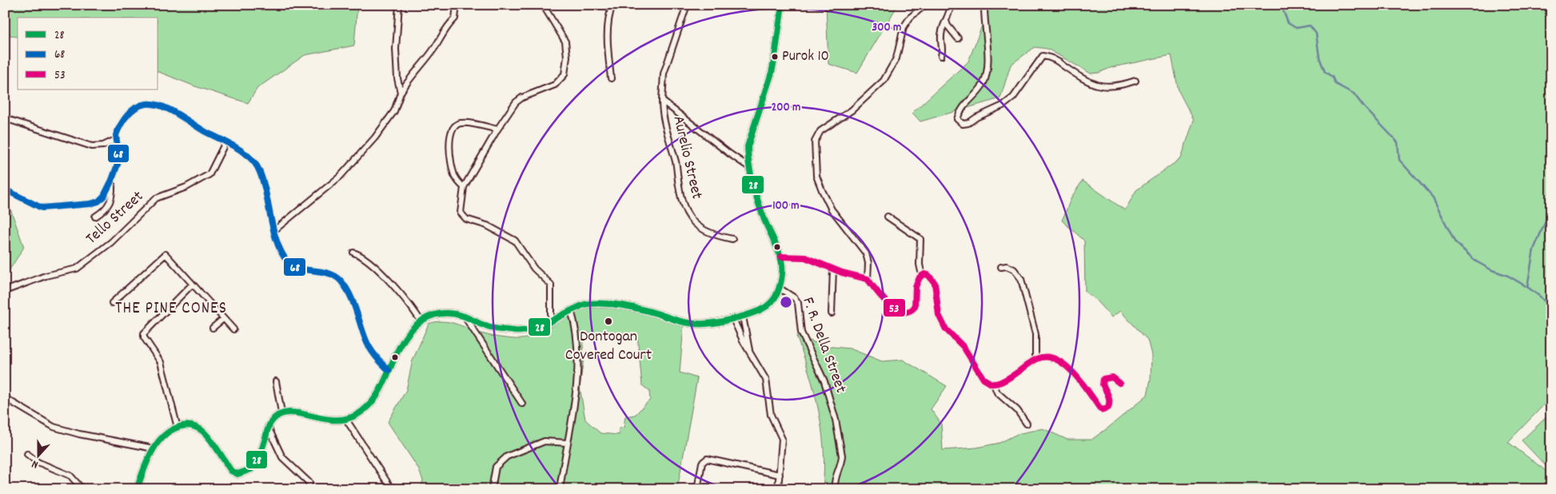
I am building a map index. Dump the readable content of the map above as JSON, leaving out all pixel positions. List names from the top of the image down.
{
  "streets": {
    "street": ["Aurelio Street", "Tello Street", "F. R. Della Street"]
  },
  "districts": ["THE PINE CONES"],
  "places": ["Purok 10", "Dontogan Covered Court"],
  "lines": ["transit line 28", "transit line 68", "transit line 53"],
  "legend": ["28", "68", "53"],
  "north": "bottom",
  "rings": ["300 m", "200 m", "100 m"]
}
